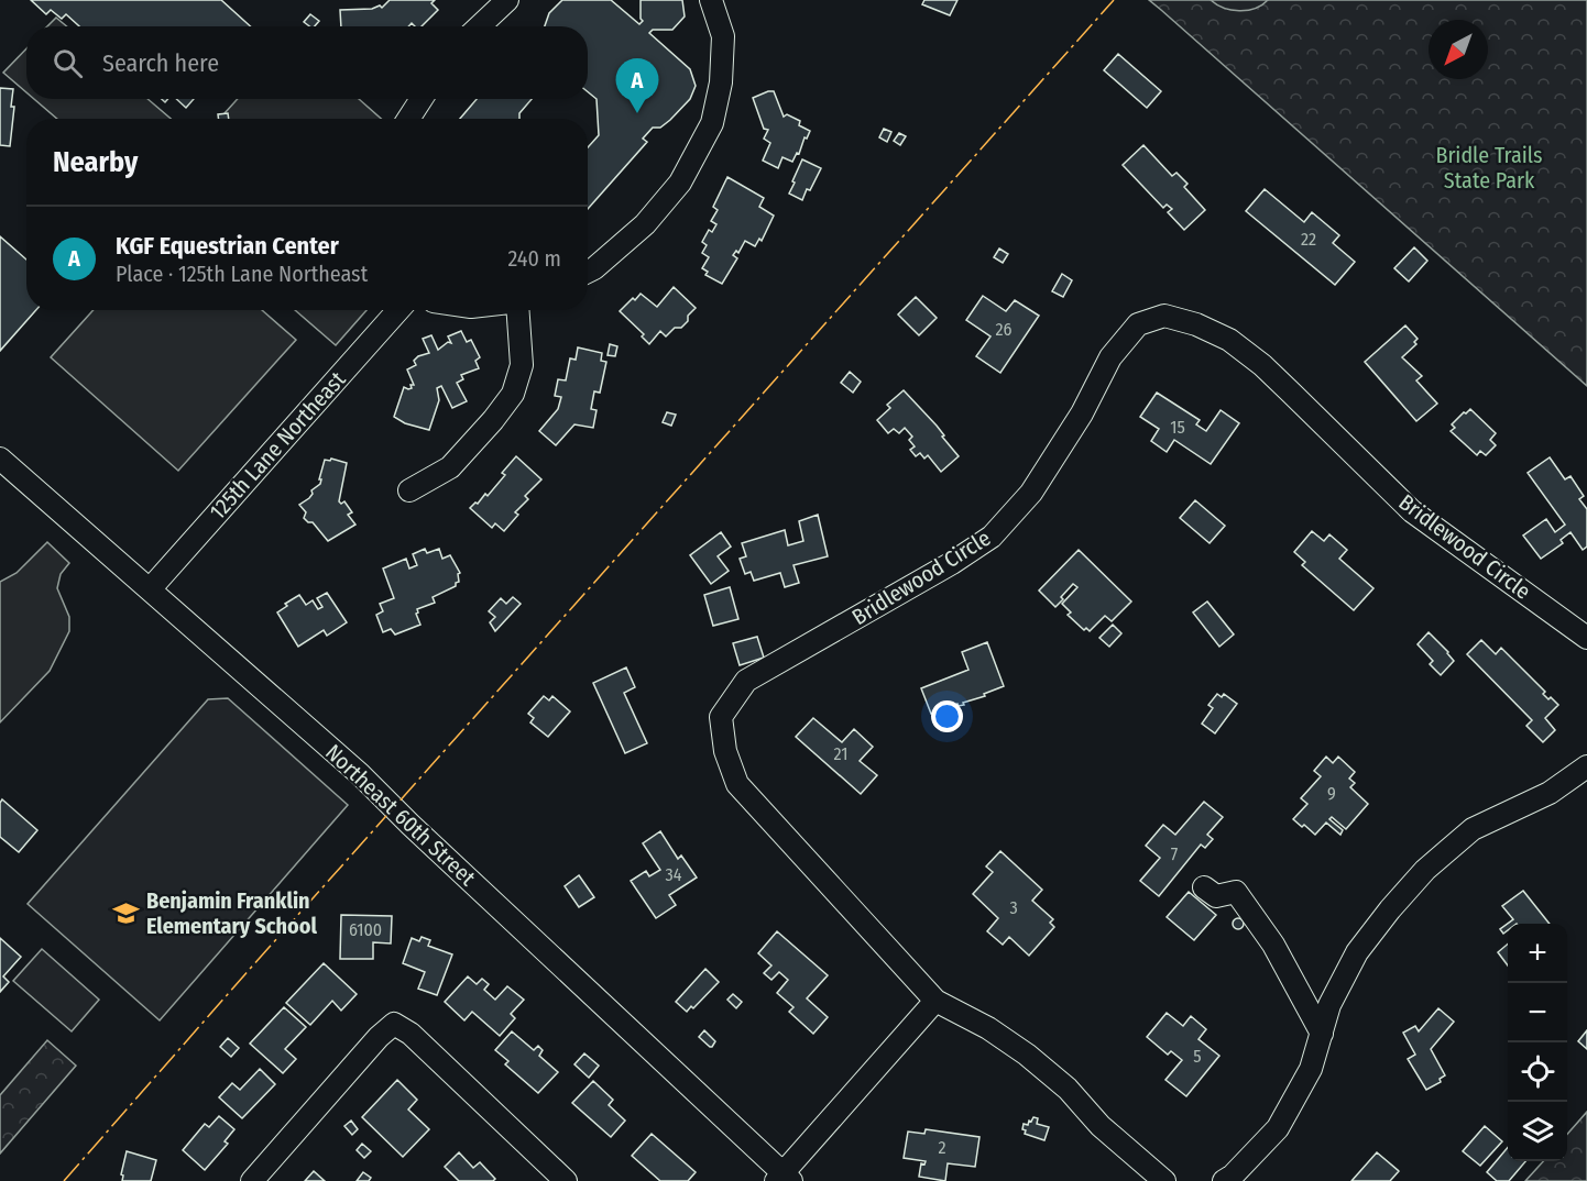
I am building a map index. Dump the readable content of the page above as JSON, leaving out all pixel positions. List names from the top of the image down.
{
  "streets": {
    "street": ["125th Lane Northeast", "Bridlewood Circle", "Northeast 60th Street"]
  },
  "crossings": [
    ["125th Lane Northeast", "Northeast 60th Street"]
  ],
  "parks": ["Bridle Trails State Park"],
  "places": {
    "school or university": ["Benjamin Franklin Elementary School"]
  },
  "house_numbers": [
    "22",
    "26",
    "15",
    "21",
    "9",
    "7",
    "34",
    "3",
    "6100",
    "5",
    "2"
  ],
  "north": "bottom left",
  "page": {
    "search": "Search here",
    "pins": "A",
    "heading": "Nearby",
    "list": [
      {
        "mark": "A",
        "name": "KGF Equestrian Center",
        "note": "Place · 125th Lane Northeast",
        "value": "240 m"
      }
    ],
    "map_buttons": ["+", "−"]
  }
}
